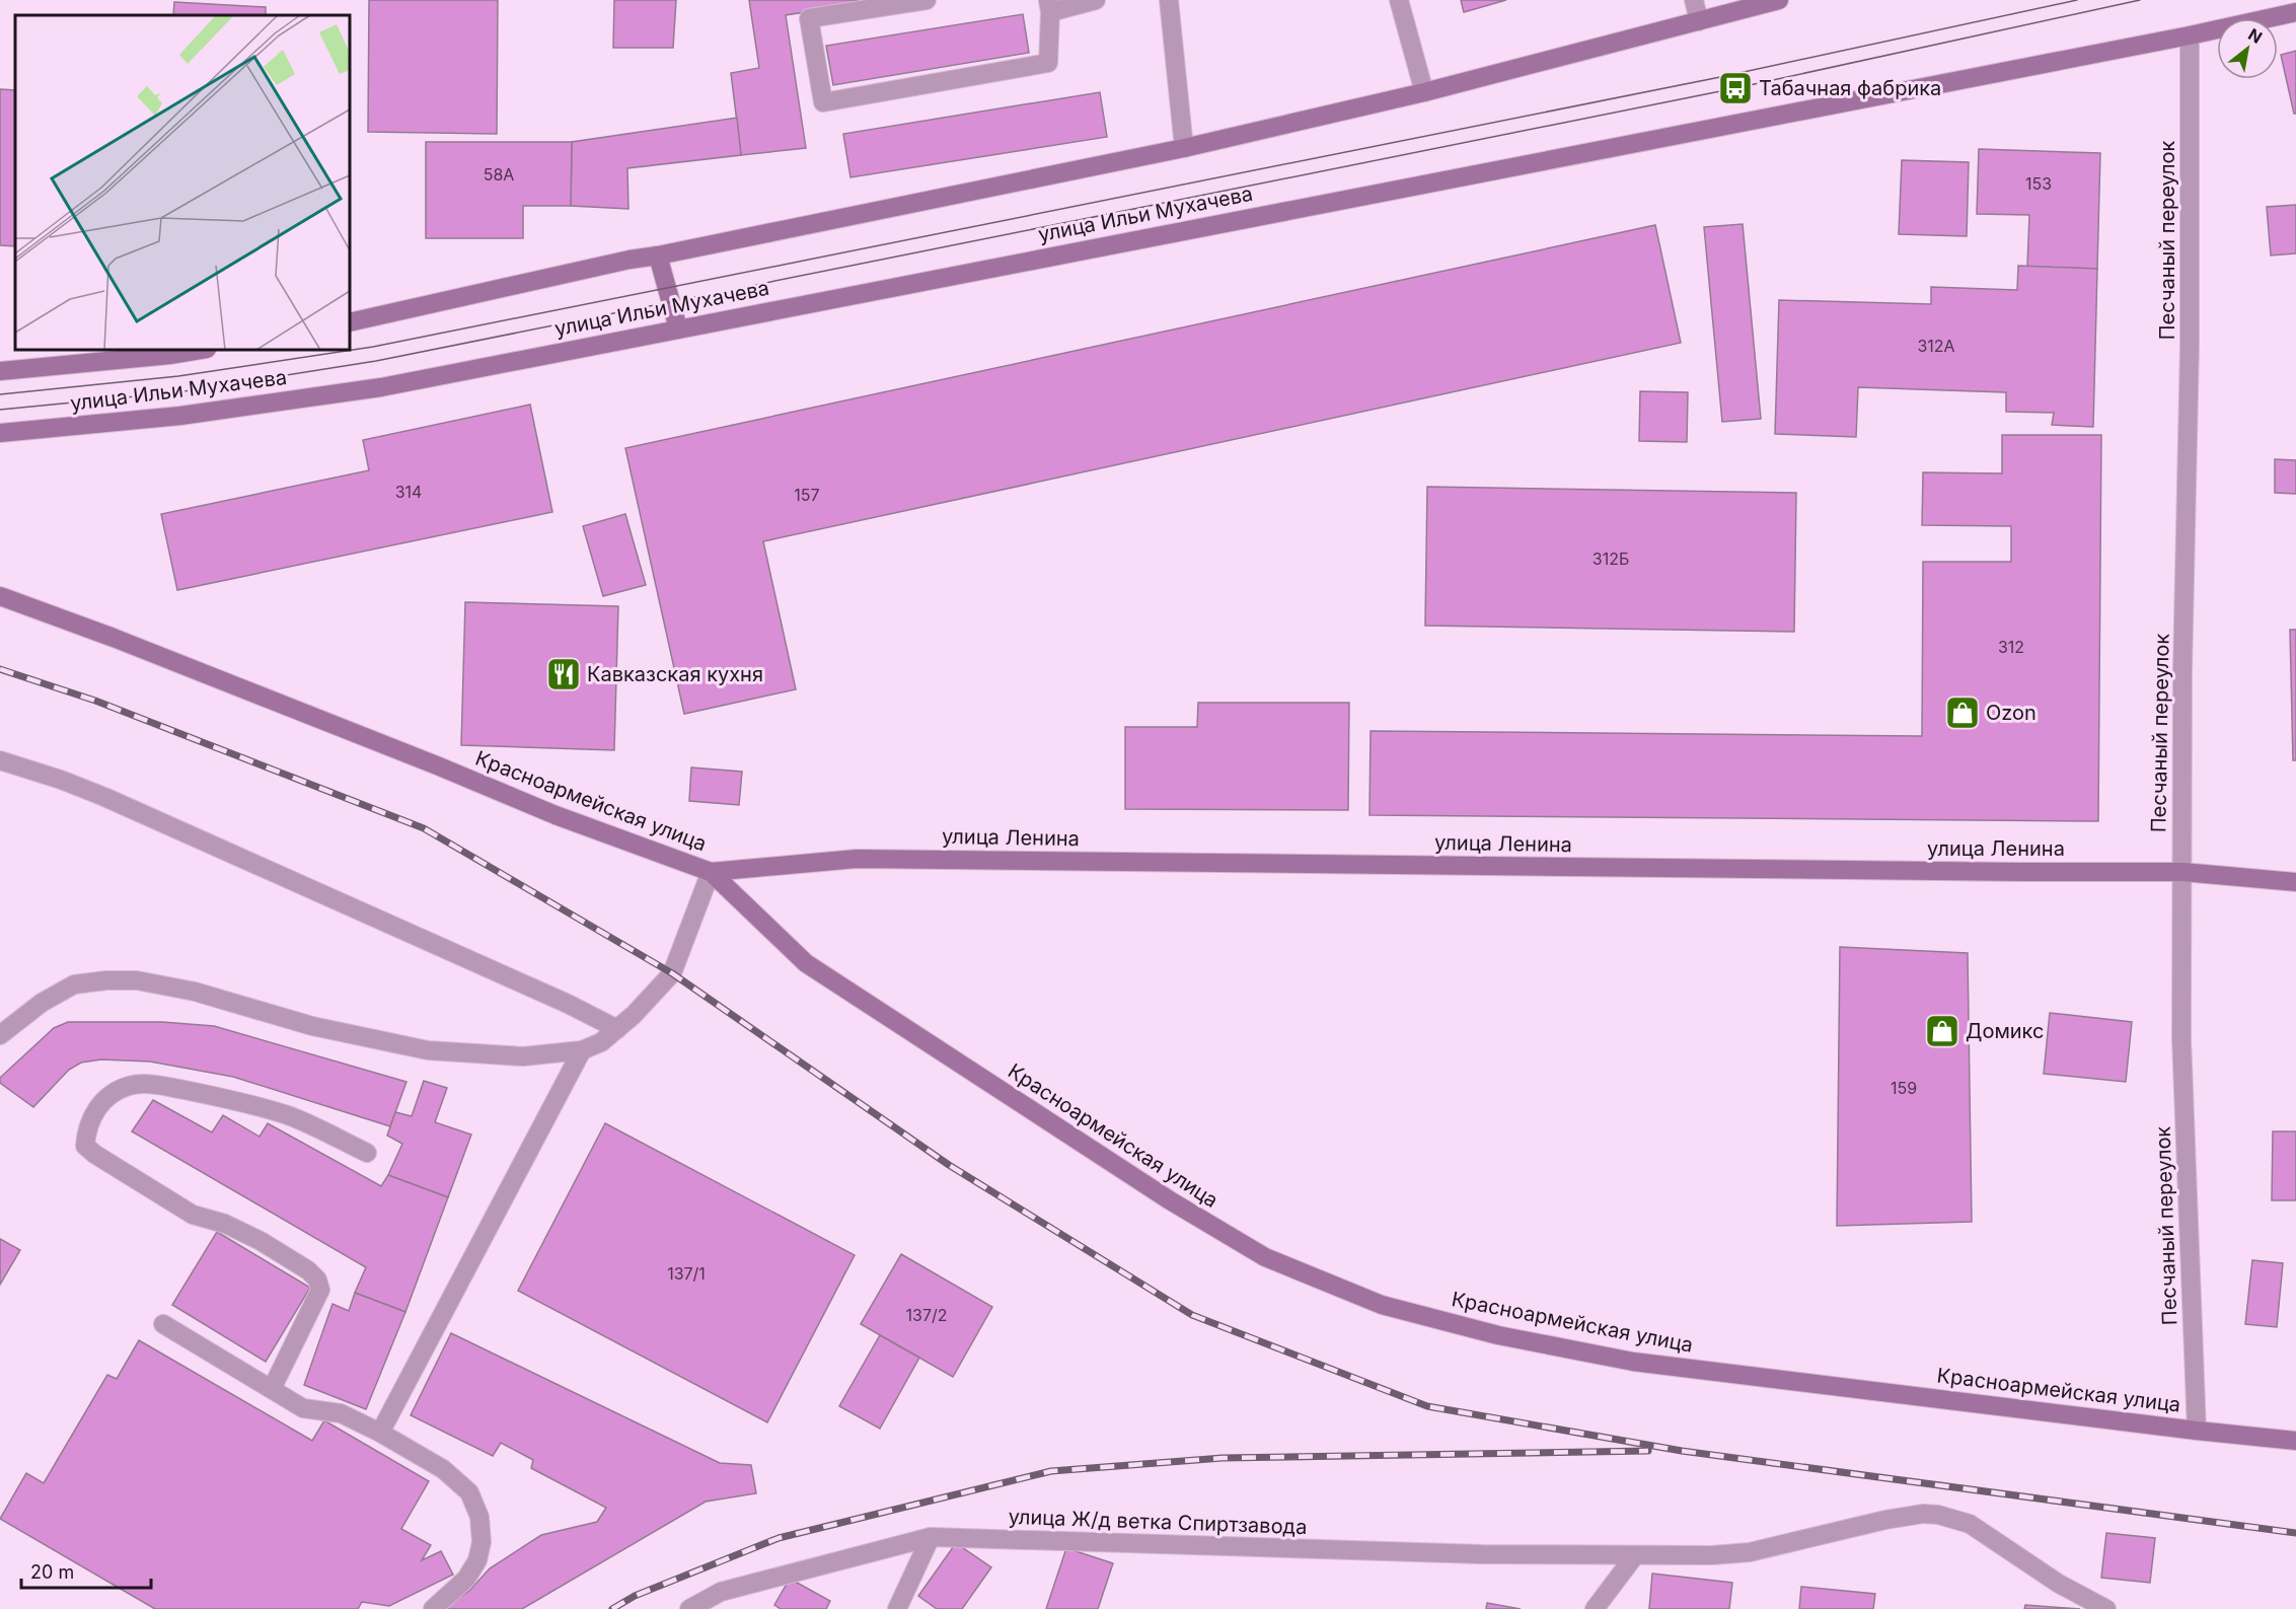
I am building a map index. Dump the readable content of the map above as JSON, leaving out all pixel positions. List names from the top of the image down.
{
  "streets": {
    "main road": ["улица Ильи Мухачева", "Красноармейская улица", "улица Ленина"],
    "street": ["Песчаный переулок", "улица Ж/д ветка Спиртзавода"]
  },
  "crossings": [
    ["улица Ильи Мухачева", "Песчаный переулок"],
    ["Песчаный переулок", "Красноармейская улица"],
    ["Песчаный переулок", "улица Ленина"],
    ["Красноармейская улица", "улица Ленина"]
  ],
  "places": {
    "bus stop": ["Табачная фабрика"],
    "restaurant": ["Кавказская кухня"],
    "shop": ["Ozon", "Домикс"]
  },
  "house_numbers": [
    "58А",
    "153",
    "312А",
    "314",
    "157",
    "312Б",
    "312",
    "159",
    "137/1",
    "137/2"
  ],
  "scale_bar": "20 m",
  "north": "top right"
}
